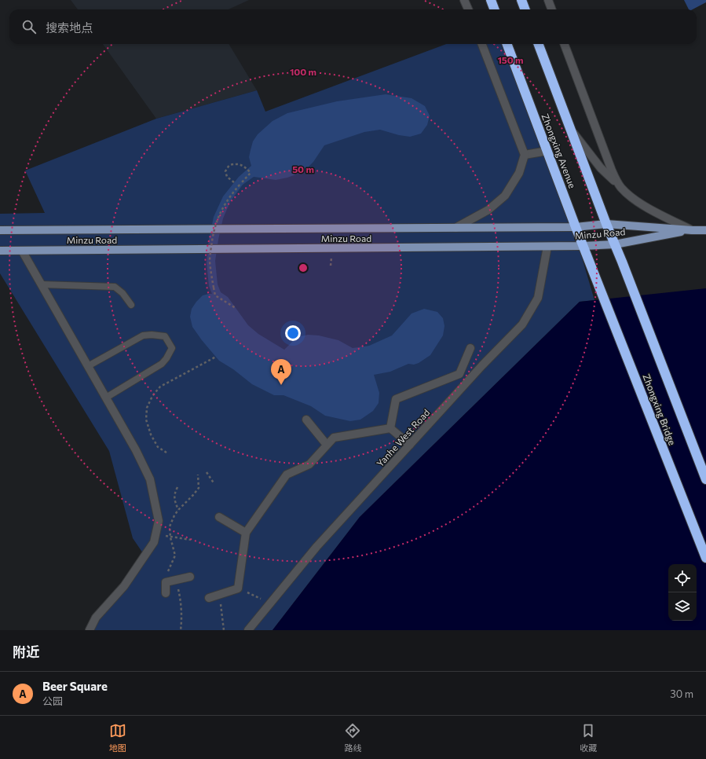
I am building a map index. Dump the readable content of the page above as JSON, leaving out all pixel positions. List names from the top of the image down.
{
  "streets": {
    "highway": ["Zhongxing Avenue", "Zhongxing Bridge"],
    "main road": ["Minzu Road"],
    "street": ["Yanhe West Road"]
  },
  "crossings": [
    ["Zhongxing Avenue", "Minzu Road"],
    ["Zhongxing Avenue", "Zhongxing Bridge"],
    ["Minzu Road", "Yanhe West Road"]
  ],
  "page": {
    "search": "搜索地点",
    "pins": "A",
    "heading": "附近",
    "list": [
      {
        "mark": "A",
        "name": "Beer Square",
        "note": "公园",
        "value": "30 m"
      }
    ],
    "nav": ["地图", "路线", "收藏"]
  },
  "rings": ["150 m", "100 m", "50 m"]
}
